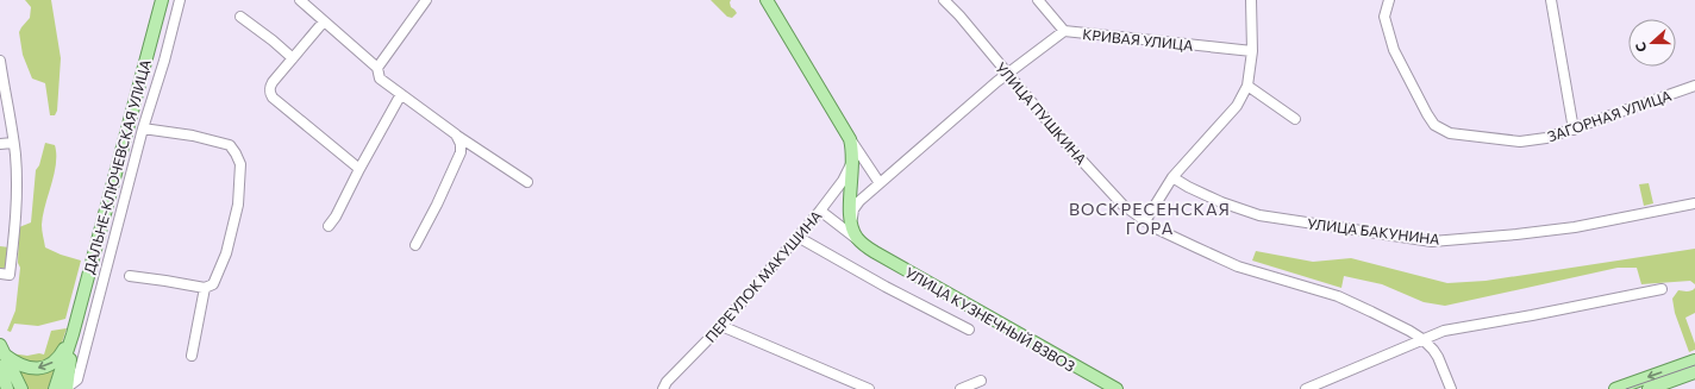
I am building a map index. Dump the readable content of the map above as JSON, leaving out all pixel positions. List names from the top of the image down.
{
  "streets": {
    "main road": ["ДАЛЬНЕ-КЛЮЧЕВСКАЯ УЛИЦА", "УЛИЦА КУЗНЕЧНЫЙ ВЗВОЗ"],
    "street": [
      "КРИВАЯ УЛИЦА",
      "УЛИЦА ПУШКИНА",
      "ЗАГОРНАЯ УЛИЦА",
      "УЛИЦА БАКУНИНА",
      "ПЕРЕУЛОК МАКУШИНА"
    ]
  },
  "districts": ["ВОСКРЕСЕНСКАЯ ГОРА"],
  "north": "left"
}
